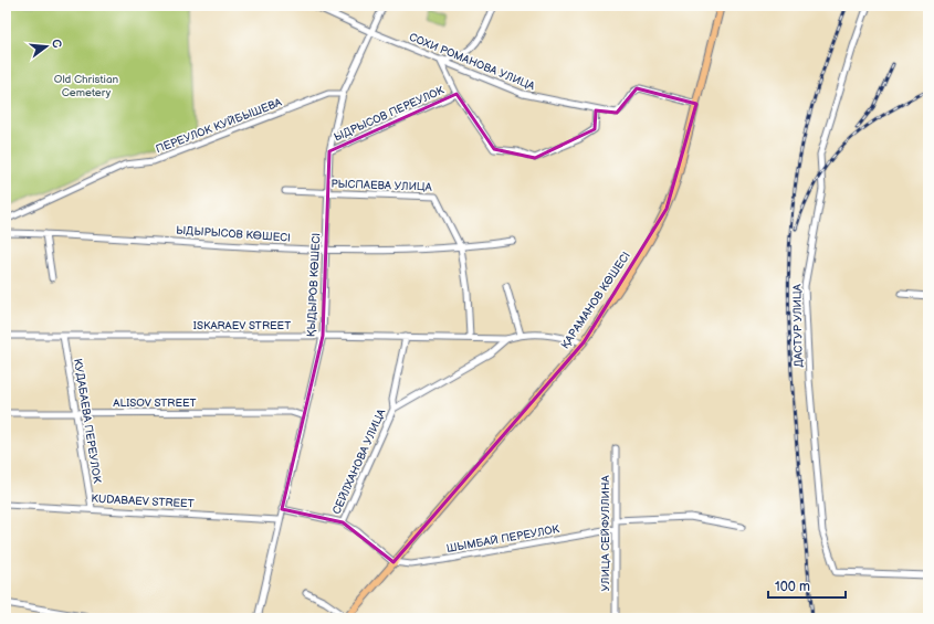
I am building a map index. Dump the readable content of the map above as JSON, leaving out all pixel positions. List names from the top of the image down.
{
  "streets": {
    "main road": ["ҚАРАМАНОВ КӨШЕСІ"],
    "street": [
      "СОХИ РОМАНОВА УЛИЦА",
      "ЫДРЫСОВ ПЕРЕУЛОК",
      "ПЕРЕУЛОК КУЙБЫШЕВА",
      "РЫСПАЕВА УЛИЦА",
      "ЫДЫРЫСОВ КӨШЕСІ",
      "ҚЫДЫРОВ КӨШЕСІ",
      "ISKARAEV STREET",
      "ДАСТУР УЛИЦА",
      "ALISOV STREET",
      "КУДАБАЕВА ПЕРЕУЛОК",
      "СЕЙЛХАНОВА УЛИЦА",
      "KUDABAEV STREET",
      "УЛИЦА СЕЙФУЛЛИНА",
      "ШЫМБАЙ ПЕРЕУЛОК"
    ]
  },
  "crossings": [
    ["СОХИ РОМАНОВА УЛИЦА", "ҚЫДЫРОВ КӨШЕСІ"],
    ["СОХИ РОМАНОВА УЛИЦА", "ҚАРАМАНОВ КӨШЕСІ"],
    ["ЫДРЫСОВ ПЕРЕУЛОК", "ҚЫДЫРОВ КӨШЕСІ"],
    ["ПЕРЕУЛОК КУЙБЫШЕВА", "ҚЫДЫРОВ КӨШЕСІ"],
    ["РЫСПАЕВА УЛИЦА", "ЫДЫРЫСОВ КӨШЕСІ"],
    ["РЫСПАЕВА УЛИЦА", "ҚЫДЫРОВ КӨШЕСІ"],
    ["РЫСПАЕВА УЛИЦА", "ISKARAEV STREET"],
    ["ЫДЫРЫСОВ КӨШЕСІ", "ҚЫДЫРОВ КӨШЕСІ"],
    ["ҚЫДЫРОВ КӨШЕСІ", "ISKARAEV STREET"],
    ["ҚЫДЫРОВ КӨШЕСІ", "ALISOV STREET"],
    ["ҚЫДЫРОВ КӨШЕСІ", "KUDABAEV STREET"],
    ["ҚАРАМАНОВ КӨШЕСІ", "ISKARAEV STREET"],
    ["ҚАРАМАНОВ КӨШЕСІ", "ШЫМБАЙ ПЕРЕУЛОК"],
    ["ISKARAEV STREET", "КУДАБАЕВА ПЕРЕУЛОК"],
    ["ISKARAEV STREET", "СЕЙЛХАНОВА УЛИЦА"],
    ["ALISOV STREET", "КУДАБАЕВА ПЕРЕУЛОК"],
    ["КУДАБАЕВА ПЕРЕУЛОК", "KUDABAEV STREET"],
    ["УЛИЦА СЕЙФУЛЛИНА", "ШЫМБАЙ ПЕРЕУЛОК"]
  ],
  "parks": ["Old Christian Cemetery"],
  "scale_bar": "100 m",
  "north": "right"
}
